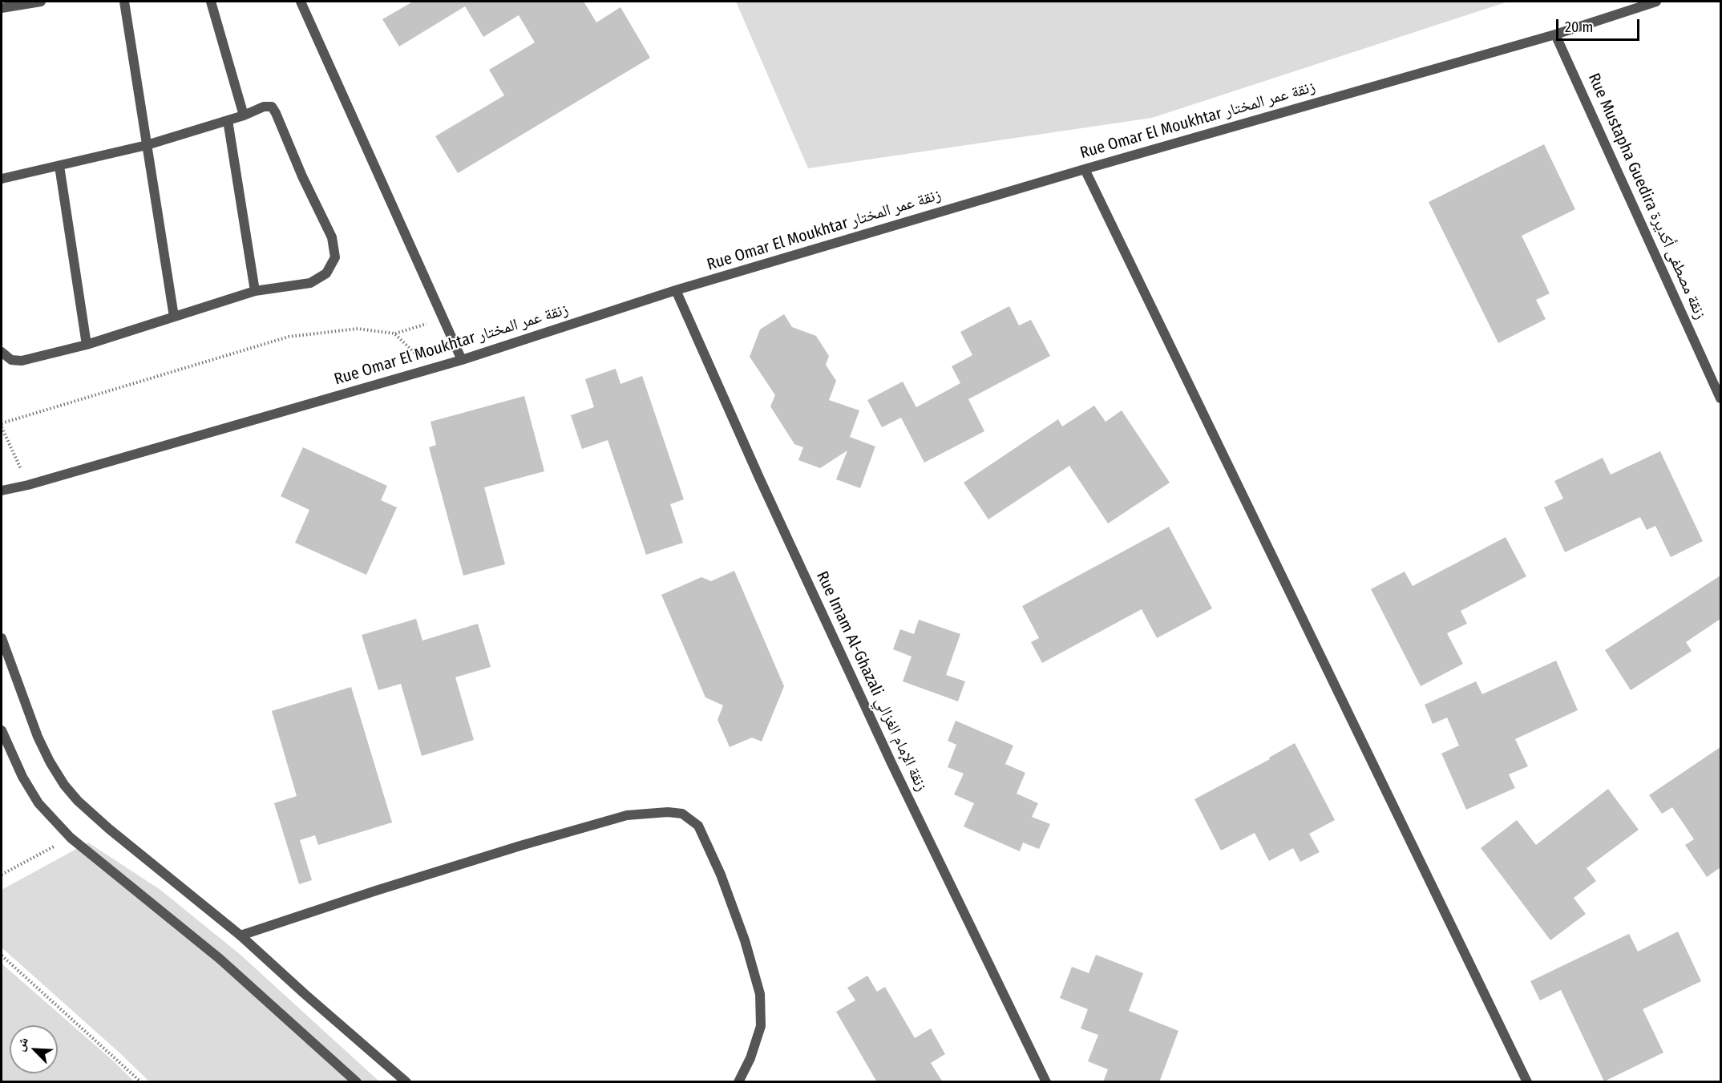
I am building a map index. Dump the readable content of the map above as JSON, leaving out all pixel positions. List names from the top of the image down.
{
  "streets": {
    "street": ["Rue Omar El Moukhtar زنقة عمر المختار", "Rue Mustapha Guedira زنقة مصطفى أكديرة", "Rue Imam Al-Ghazali زنقة الإمام الغزالي"]
  },
  "crossings": [
    ["Rue Omar El Moukhtar زنقة عمر المختار", "Rue Mustapha Guedira زنقة مصطفى أكديرة"],
    ["Rue Omar El Moukhtar زنقة عمر المختار", "Rue Imam Al-Ghazali زنقة الإمام الغزالي"]
  ],
  "scale_bar": "20 m",
  "north": "top left"
}
